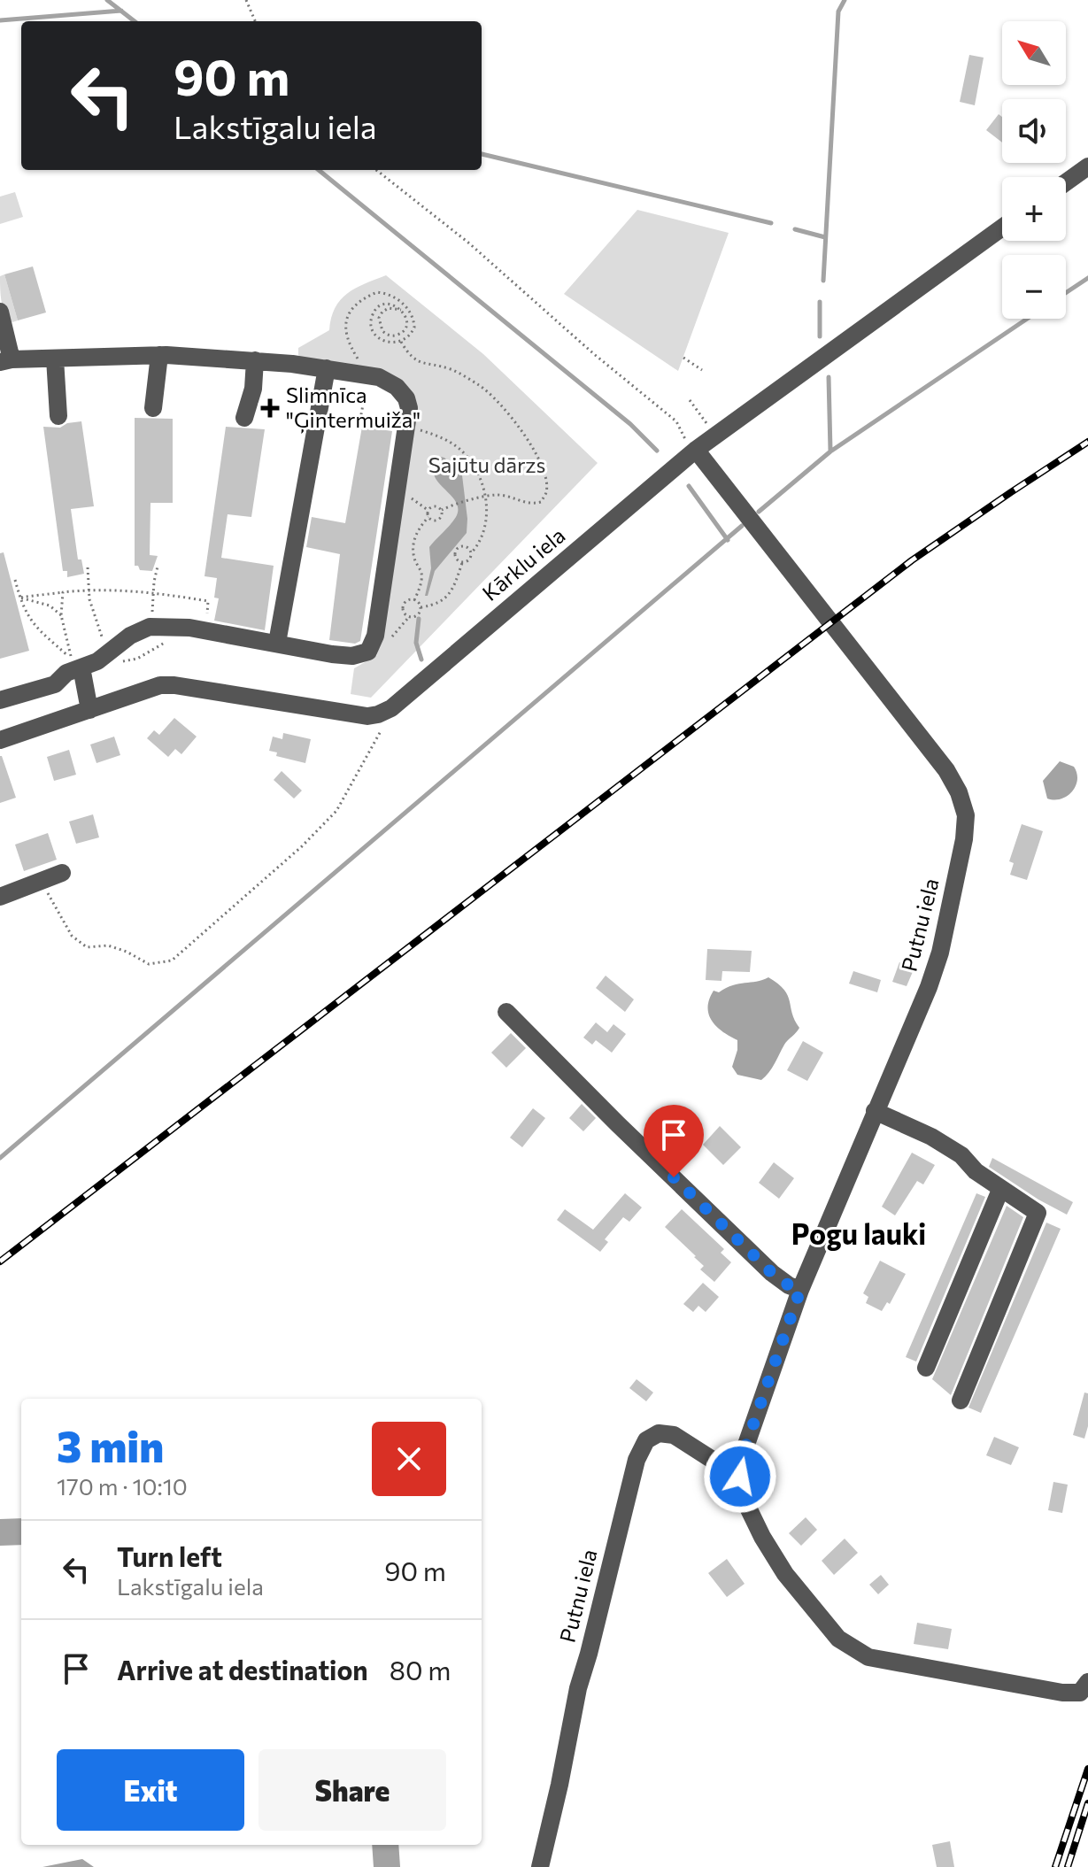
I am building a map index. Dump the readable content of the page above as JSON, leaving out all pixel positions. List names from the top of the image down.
{
  "streets": {
    "street": ["Kārklu iela", "Putnu iela"]
  },
  "crossings": [
    ["Kārklu iela", "Putnu iela"]
  ],
  "districts": ["Pogu lauki"],
  "parks": ["Sajūtu dārzs"],
  "places": {
    "health": ["Slimnīca \"Ģintermuiža\""]
  },
  "north": "top left",
  "page": {
    "map_buttons": ["+", "−"],
    "turn": ["90 m", "Lakstīgalu iela"],
    "heading": ["3 min", "170 m · 10:10"],
    "list": [
      {
        "name": "Turn left",
        "note": "Lakstīgalu iela",
        "value": "90 m"
      },
      {
        "name": "Arrive at destination",
        "value": "80 m"
      }
    ],
    "buttons": ["Exit", "Share"]
  }
}
